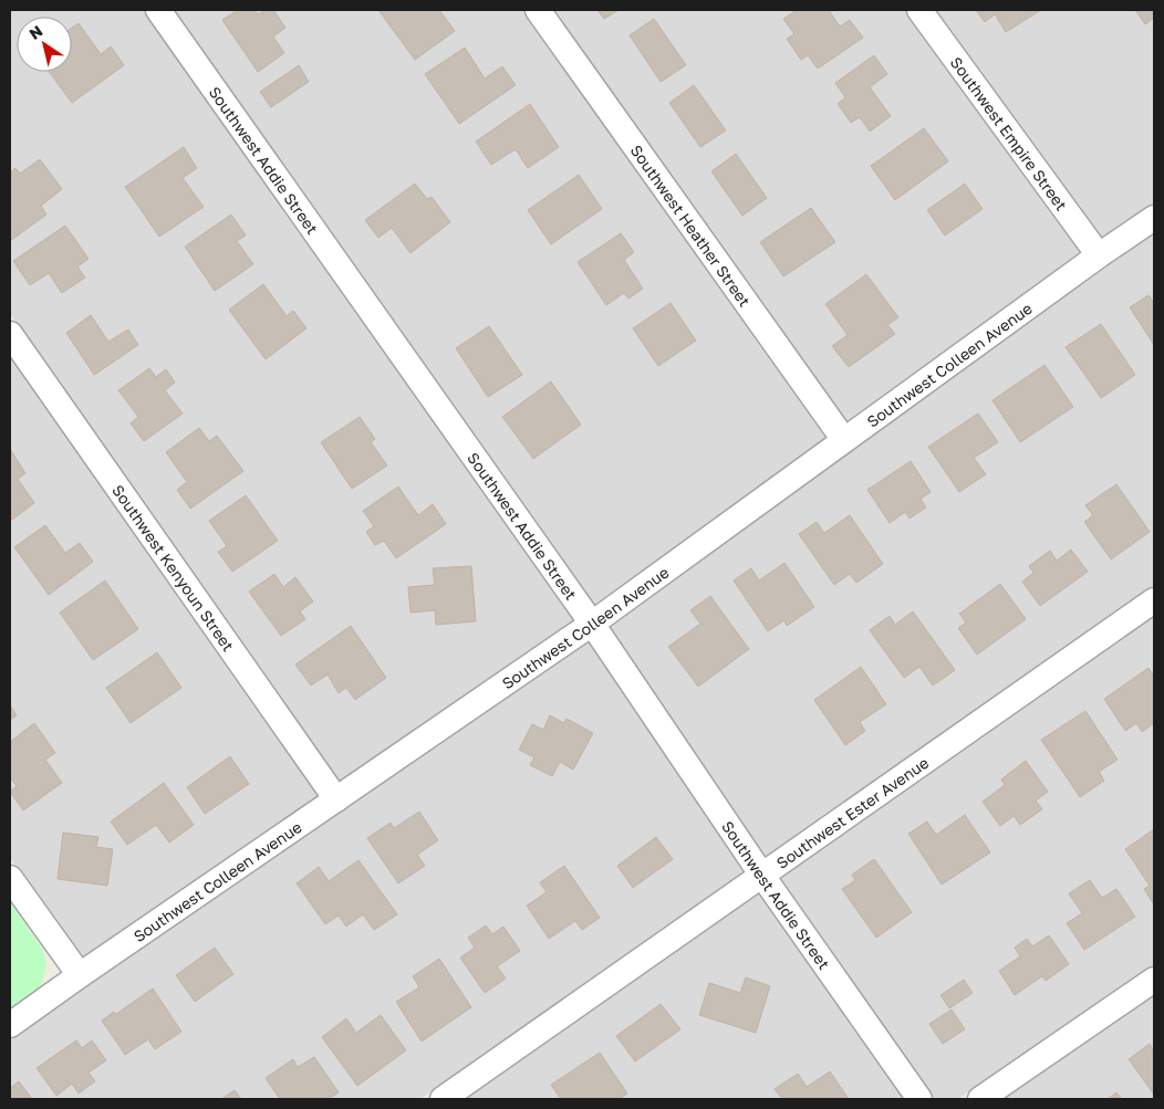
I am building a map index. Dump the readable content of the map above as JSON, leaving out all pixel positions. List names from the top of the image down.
{
  "streets": {
    "street": [
      "Southwest Empire Street",
      "Southwest Addie Street",
      "Southwest Heather Street",
      "Southwest Colleen Avenue",
      "Southwest Kenyoun Street",
      "Southwest Ester Avenue"
    ]
  },
  "crossings": [
    ["Southwest Empire Street", "Southwest Colleen Avenue"],
    ["Southwest Addie Street", "Southwest Colleen Avenue"],
    ["Southwest Addie Street", "Southwest Ester Avenue"],
    ["Southwest Heather Street", "Southwest Colleen Avenue"],
    ["Southwest Colleen Avenue", "Southwest Kenyoun Street"]
  ],
  "north": "top left"
}
